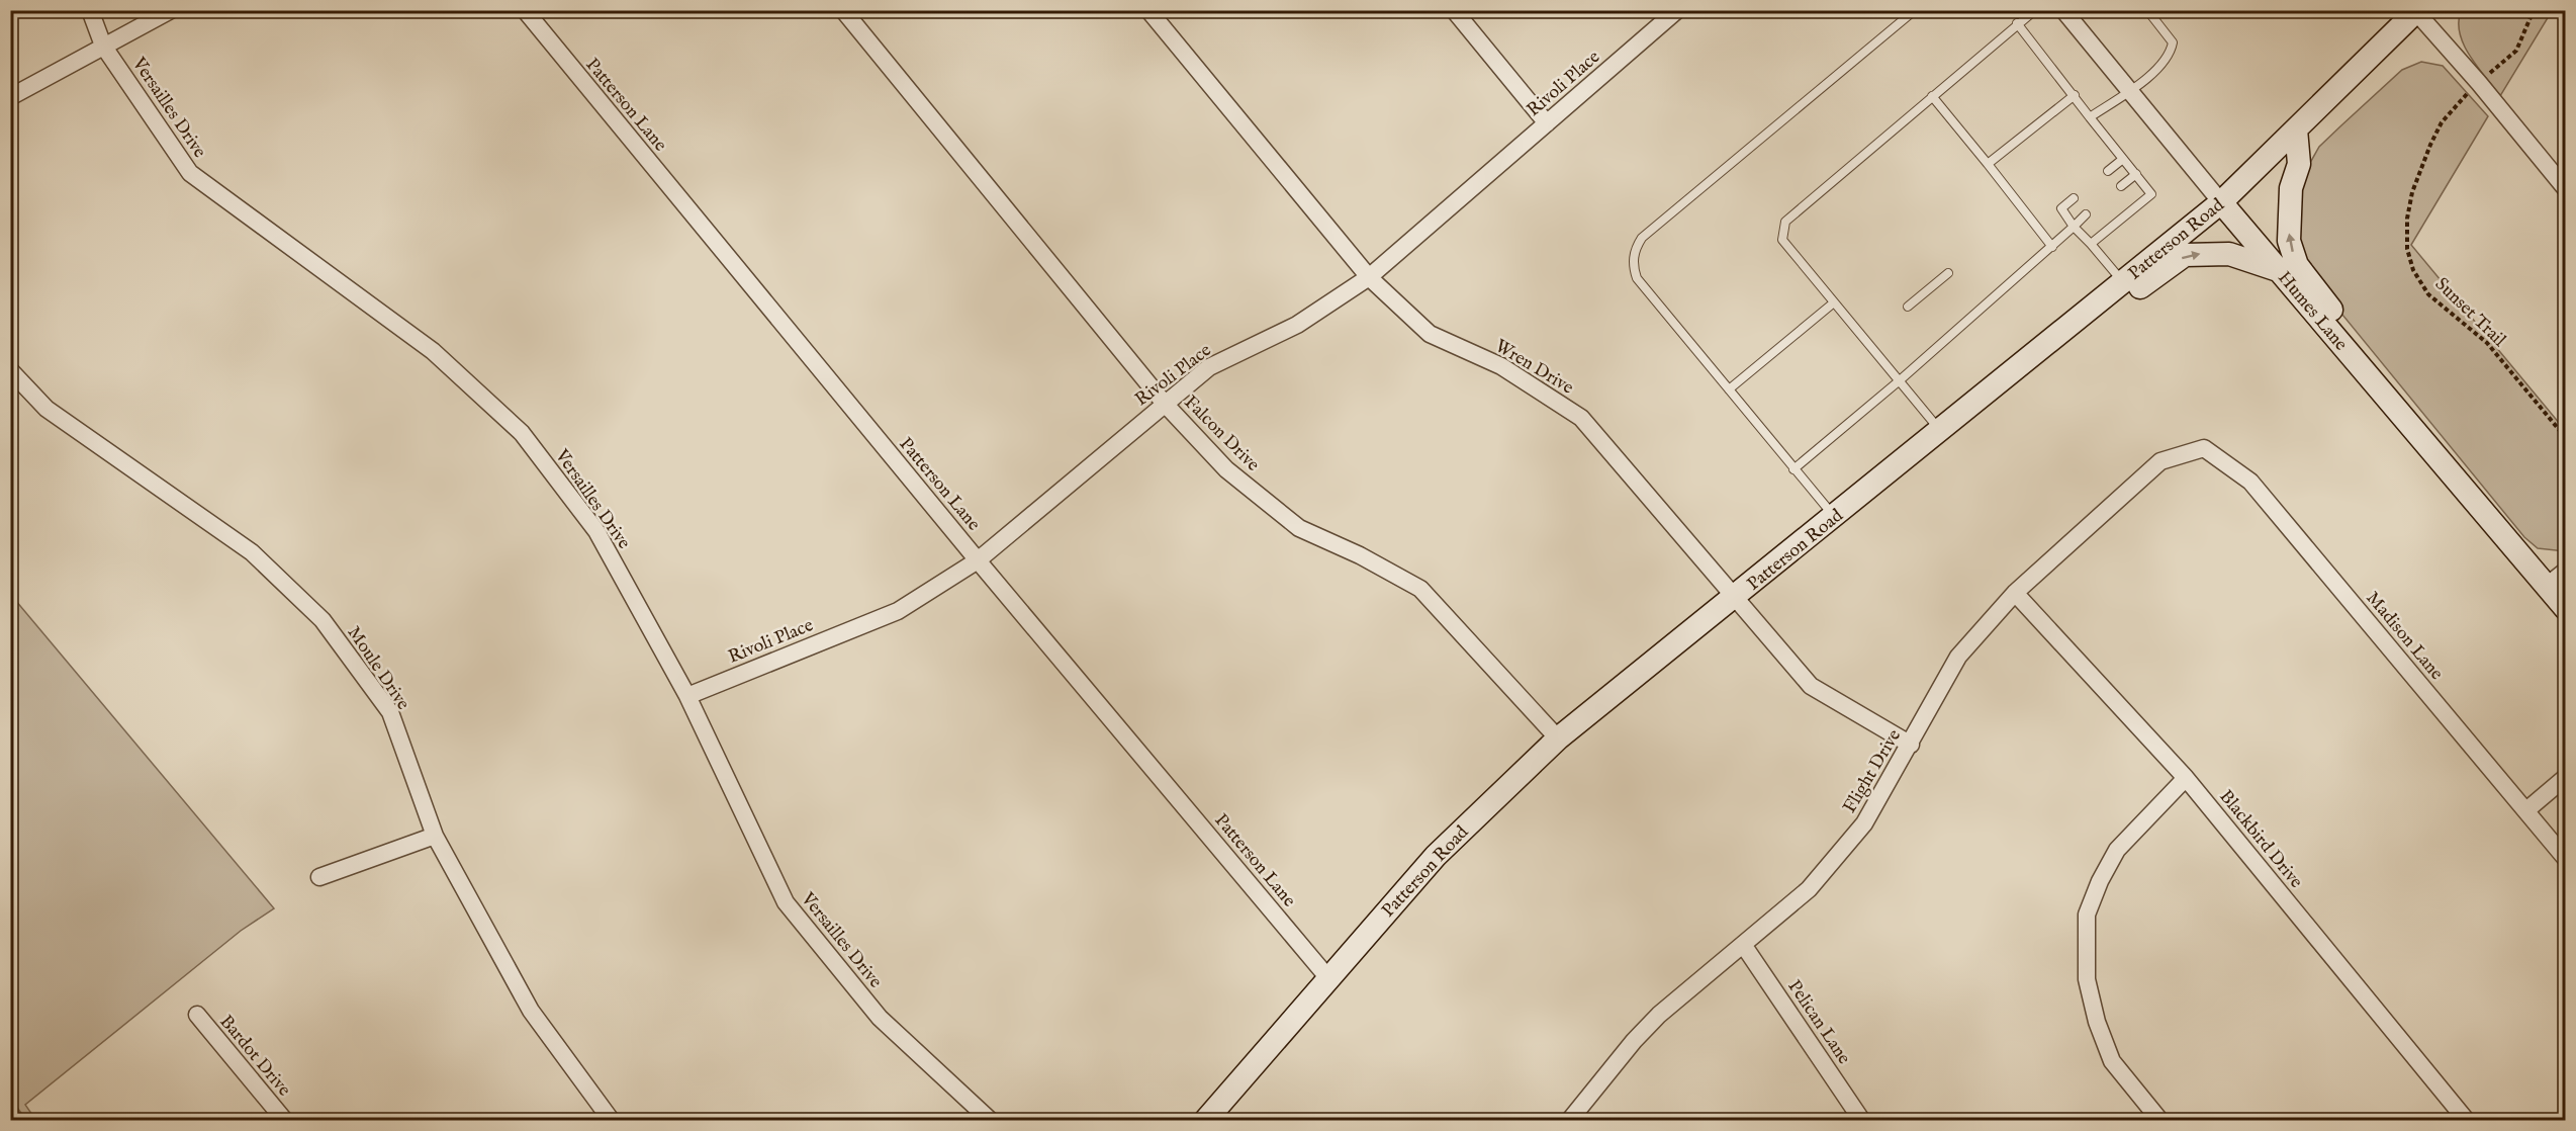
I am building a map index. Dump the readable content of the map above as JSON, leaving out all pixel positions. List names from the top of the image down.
{
  "streets": {
    "main road": ["Patterson Road", "Humes Lane"],
    "street": [
      "Rivoli Place",
      "Patterson Lane",
      "Versailles Drive",
      "Wren Drive",
      "Falcon Drive",
      "Madison Lane",
      "Moule Drive",
      "Flight Drive",
      "Blackbird Drive",
      "Pelican Lane",
      "Bardot Drive"
    ],
    "path": ["Sunset Trail"]
  },
  "crossings": [
    ["Rivoli Place", "Patterson Lane"],
    ["Rivoli Place", "Versailles Drive"],
    ["Rivoli Place", "Wren Drive"],
    ["Rivoli Place", "Falcon Drive"],
    ["Patterson Lane", "Patterson Road"],
    ["Patterson Road", "Humes Lane"],
    ["Patterson Road", "Wren Drive"],
    ["Patterson Road", "Falcon Drive"],
    ["Wren Drive", "Flight Drive"],
    ["Madison Lane", "Flight Drive"],
    ["Flight Drive", "Blackbird Drive"],
    ["Flight Drive", "Pelican Lane"]
  ]
}
